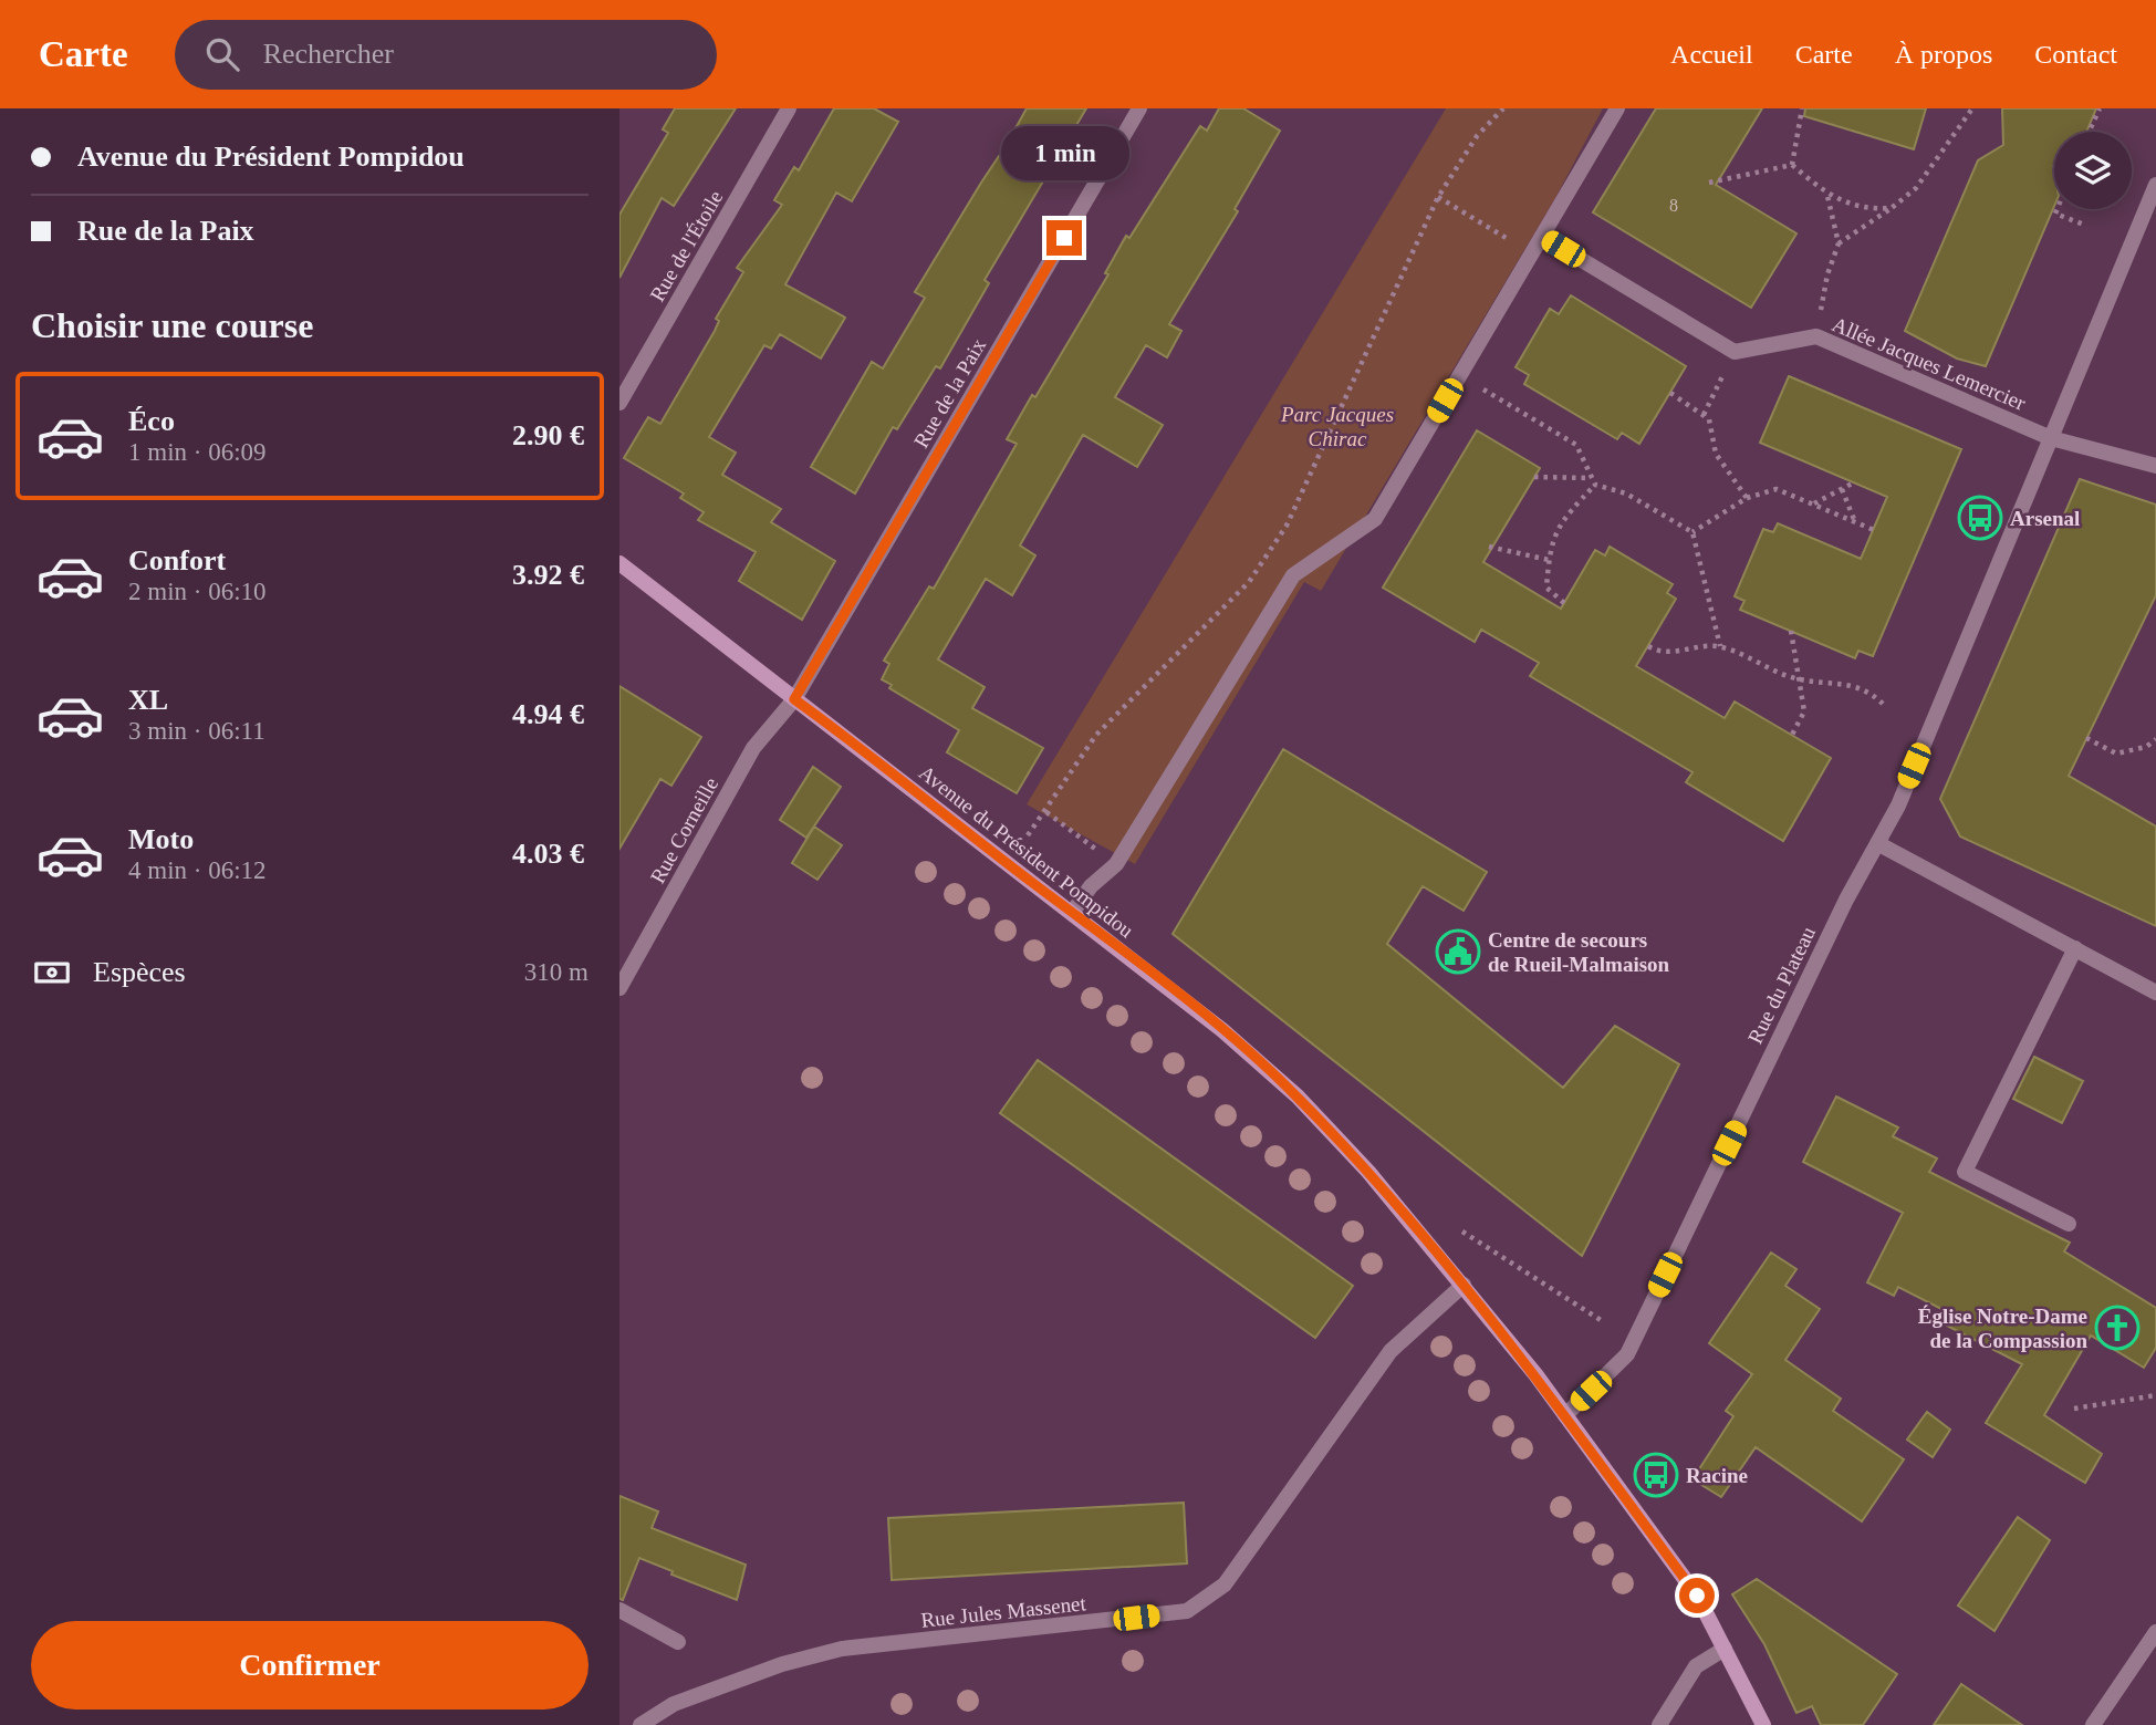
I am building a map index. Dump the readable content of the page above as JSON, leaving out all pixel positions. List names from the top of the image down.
{
  "streets": {
    "street": [
      "Rue de l'Étoile",
      "Allée Jacques Lemercier",
      "Rue de la Paix",
      "Rue Corneille",
      "Avenue du Président Pompidou",
      "Rue du Plateau",
      "Rue Jules Massenet"
    ]
  },
  "crossings": [
    ["Allée Jacques Lemercier", "Rue du Plateau"],
    ["Rue de la Paix", "Rue Corneille"],
    ["Rue de la Paix", "Avenue du Président Pompidou"],
    ["Rue Corneille", "Avenue du Président Pompidou"],
    ["Avenue du Président Pompidou", "Rue du Plateau"],
    ["Avenue du Président Pompidou", "Rue Jules Massenet"]
  ],
  "parks": ["Parc Jacques Chirac"],
  "places": {
    "bus stop": ["Arsenal", "Racine"],
    "public building": ["Centre de secours de Rueil-Malmaison"],
    "church": ["Église Notre-Dame de la Compassion"]
  },
  "house_numbers": ["8"],
  "page": {
    "header": "Carte",
    "search": "Rechercher",
    "nav": [
      "Accueil",
      "Carte",
      "À propos",
      "Contact"
    ],
    "banner": ["Avenue du Président Pompidou", "Rue de la Paix"],
    "bubble": "1 min",
    "heading": "Choisir une course",
    "list": [
      {
        "name": "Éco",
        "note": "1 min · 06:09",
        "value": "2.90 €"
      },
      {
        "name": "Confort",
        "note": "2 min · 06:10",
        "value": "3.92 €"
      },
      {
        "name": "XL",
        "note": "3 min · 06:11",
        "value": "4.94 €"
      },
      {
        "name": "Moto",
        "note": "4 min · 06:12",
        "value": "4.03 €"
      }
    ],
    "pay": ["Espèces", "310 m"],
    "buttons": "Confirmer"
  }
}
